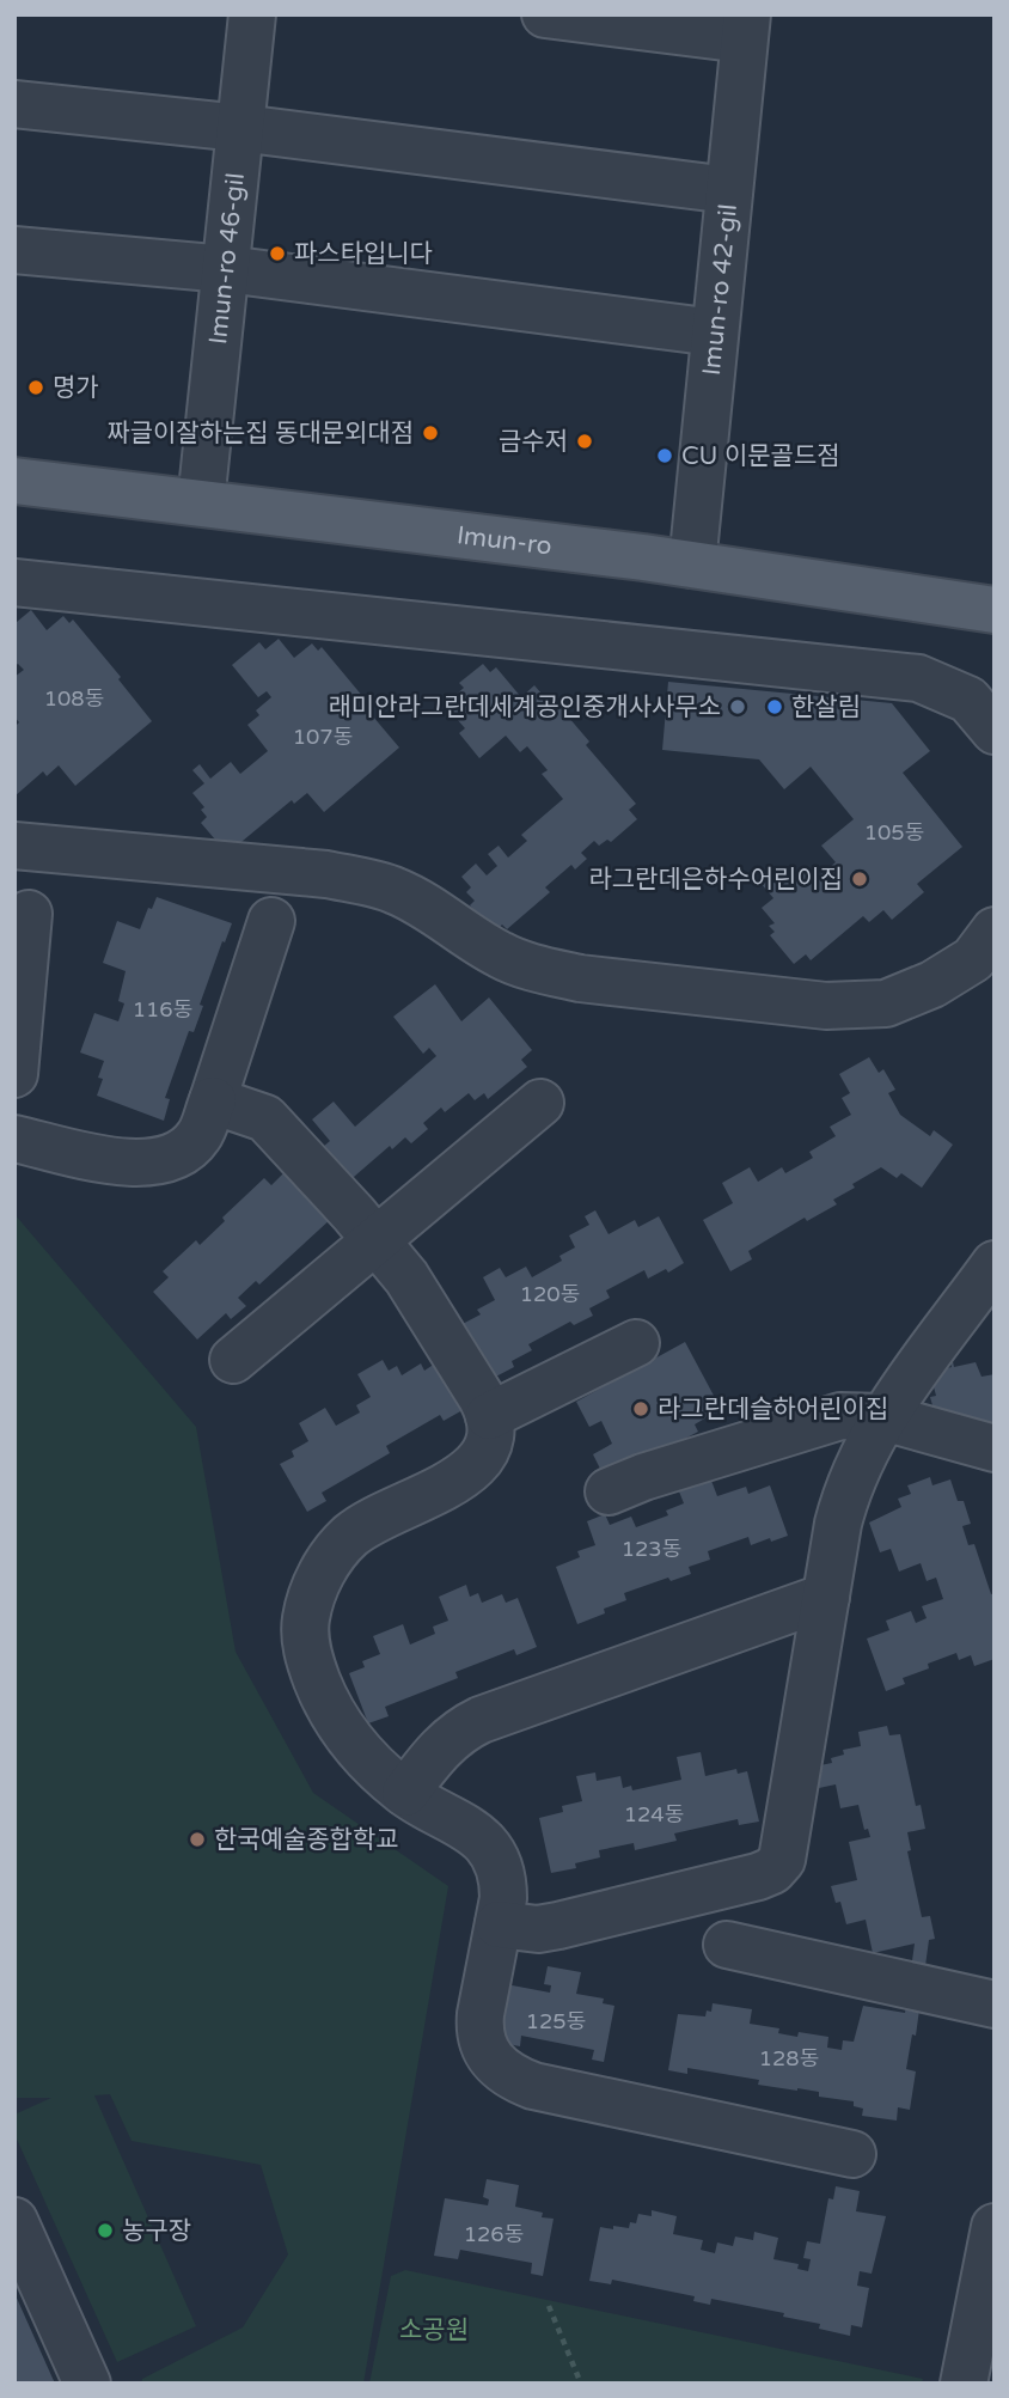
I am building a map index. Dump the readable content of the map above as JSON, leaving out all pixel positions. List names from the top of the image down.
{
  "streets": {
    "main road": ["Imun-ro"],
    "street": ["Imun-ro 46-gil", "Imun-ro 42-gil"]
  },
  "crossings": [
    ["Imun-ro 46-gil", "Imun-ro"],
    ["Imun-ro 42-gil", "Imun-ro"]
  ],
  "parks": ["소공원"],
  "places": [
    "파스타입니다",
    "명가",
    "짜글이잘하는집 동대문외대점",
    "금수저",
    "CU 이문골드점",
    "래미안라그란데세계공인중개사사무소",
    "한살림",
    "라그란데은하수어린이집",
    "라그란데슬하어린이집",
    "한국예술종합학교",
    "농구장"
  ],
  "house_numbers": [
    "108동",
    "107동",
    "105동",
    "116동",
    "120동",
    "123동",
    "124동",
    "125동",
    "128동",
    "126동"
  ]
}
